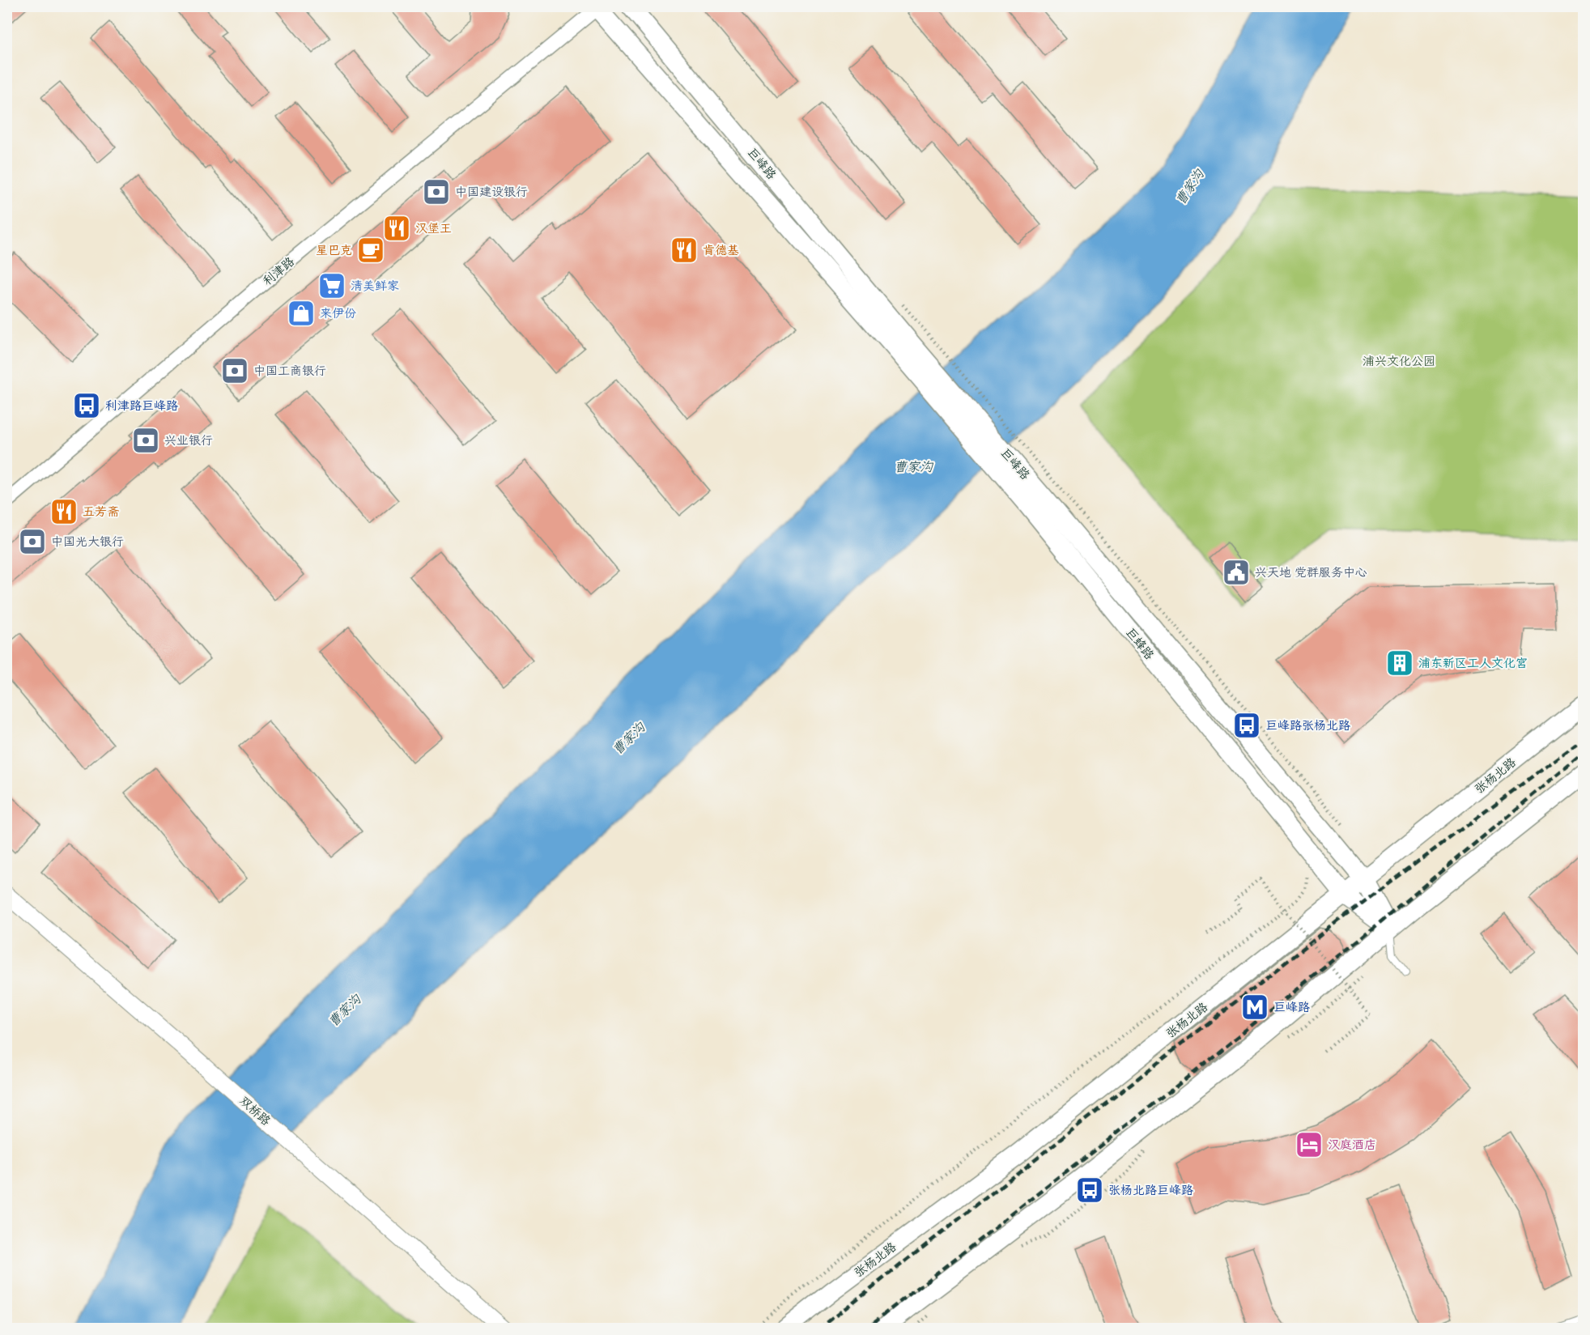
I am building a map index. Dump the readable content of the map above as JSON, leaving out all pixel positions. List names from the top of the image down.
{
  "streets": {
    "main road": ["巨峰路", "巨蜂路", "张杨北路"],
    "street": ["利津路", "双桥路"]
  },
  "crossings": [
    ["巨峰路", "利津路"],
    ["巨峰路", "巨蜂路"],
    ["巨峰路", "张杨北路"],
    ["巨蜂路", "张杨北路"]
  ],
  "water": ["曹家沟"],
  "parks": ["浦兴文化公园"],
  "places": {
    "bank": [
      "中国建设银行",
      "中国工商银行",
      "兴业银行",
      "中国光大银行"
    ],
    "restaurant": ["汉堡王", "肯德基", "五芳斋"],
    "cafe": ["星巴克"],
    "supermarket": ["清美鲜家"],
    "shop": ["来伊份"],
    "bus stop": ["利津路巨峰路", "巨峰路张杨北路", "张杨北路巨峰路"],
    "public building": ["兴天地 党群服务中心"],
    "building": ["浦东新区工人文化宫"],
    "metro station": ["巨峰路"],
    "hotel": ["汉庭酒店"]
  }
}
